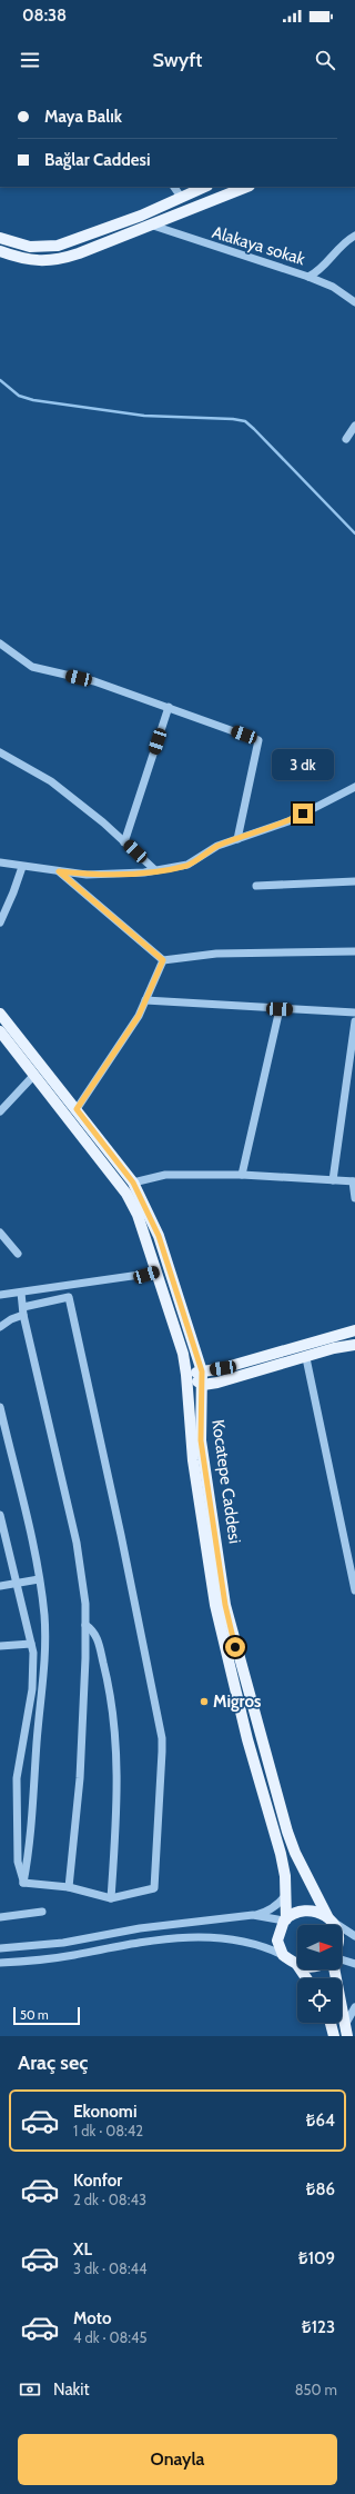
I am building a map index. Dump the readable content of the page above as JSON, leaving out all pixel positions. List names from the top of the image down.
{
  "streets": {
    "main road": ["Kocatepe Caddesi"],
    "street": ["Alakaya sokak"]
  },
  "places": ["Migros"],
  "scale_bar": "50 m",
  "north": "right",
  "page": {
    "status": "08:38",
    "header": "Swyft",
    "banner": ["Maya Balık", "Bağlar Caddesi"],
    "bubble": "3 dk",
    "scale": "50 m",
    "heading": "Araç seç",
    "list": [
      {
        "name": "Ekonomi",
        "note": "1 dk · 08:42",
        "value": "₺64"
      },
      {
        "name": "Konfor",
        "note": "2 dk · 08:43",
        "value": "₺86"
      },
      {
        "name": "XL",
        "note": "3 dk · 08:44",
        "value": "₺109"
      },
      {
        "name": "Moto",
        "note": "4 dk · 08:45",
        "value": "₺123"
      }
    ],
    "pay": ["Nakit", "850 m"],
    "buttons": "Onayla"
  }
}
